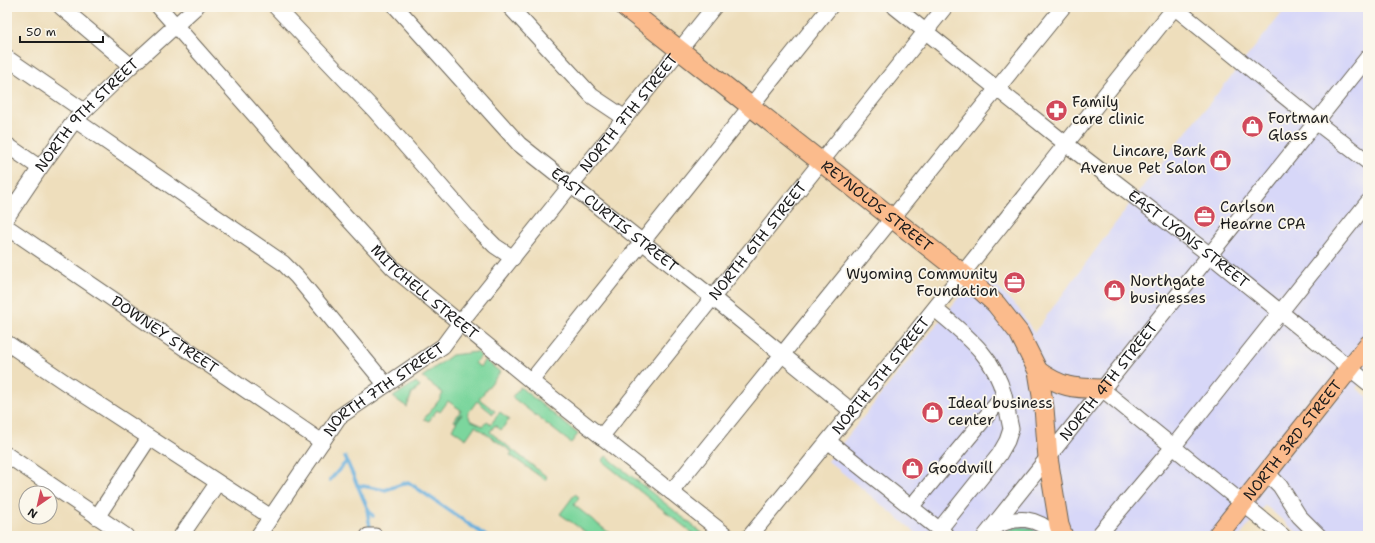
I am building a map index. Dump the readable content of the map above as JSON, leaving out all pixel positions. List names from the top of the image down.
{
  "streets": {
    "main road": ["REYNOLDS STREET", "NORTH 3RD STREET"],
    "street": [
      "NORTH 7TH STREET",
      "NORTH 9TH STREET",
      "EAST CURTIS STREET",
      "EAST LYONS STREET",
      "NORTH 6TH STREET",
      "MITCHELL STREET",
      "DOWNEY STREET",
      "NORTH 5TH STREET",
      "NORTH 4TH STREET"
    ]
  },
  "crossings": [
    ["NORTH 7TH STREET", "REYNOLDS STREET"],
    ["NORTH 7TH STREET", "EAST CURTIS STREET"],
    ["NORTH 7TH STREET", "MITCHELL STREET"],
    ["NORTH 7TH STREET", "DOWNEY STREET"],
    ["NORTH 9TH STREET", "MITCHELL STREET"],
    ["REYNOLDS STREET", "NORTH 6TH STREET"],
    ["REYNOLDS STREET", "NORTH 5TH STREET"],
    ["REYNOLDS STREET", "NORTH 4TH STREET"],
    ["EAST CURTIS STREET", "NORTH 6TH STREET"],
    ["EAST CURTIS STREET", "NORTH 5TH STREET"],
    ["EAST LYONS STREET", "NORTH 6TH STREET"],
    ["EAST LYONS STREET", "NORTH 5TH STREET"],
    ["EAST LYONS STREET", "NORTH 4TH STREET"],
    ["EAST LYONS STREET", "NORTH 3RD STREET"],
    ["NORTH 6TH STREET", "MITCHELL STREET"]
  ],
  "places": {
    "pharmacy": ["Family care clinic"],
    "shop": [
      "Fortman Glass",
      "Lincare, Bark Avenue Pet Salon",
      "Northgate businesses",
      "Ideal business center",
      "Goodwill"
    ],
    "office": ["Carlson Hearne CPA", "Wyoming Community Foundation"]
  },
  "scale_bar": "50 m",
  "north": "bottom left"
}
